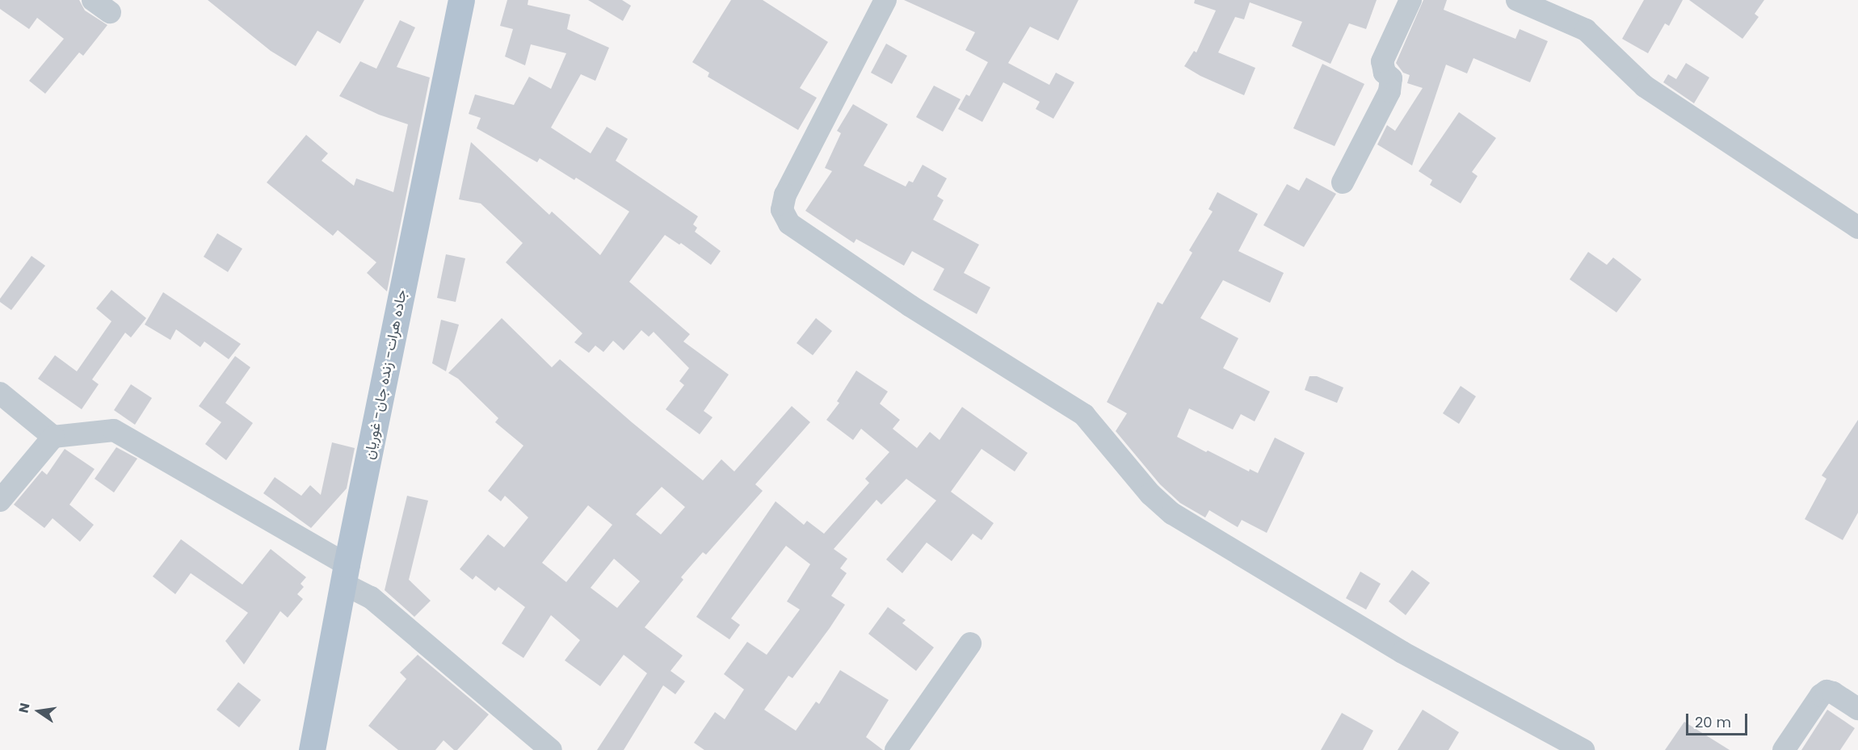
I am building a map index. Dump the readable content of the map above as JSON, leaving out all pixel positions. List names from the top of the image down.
{
  "streets": {
    "main road": ["جاده هرات- زنده جان- غوریان"]
  },
  "scale_bar": "20 m",
  "north": "left"
}
